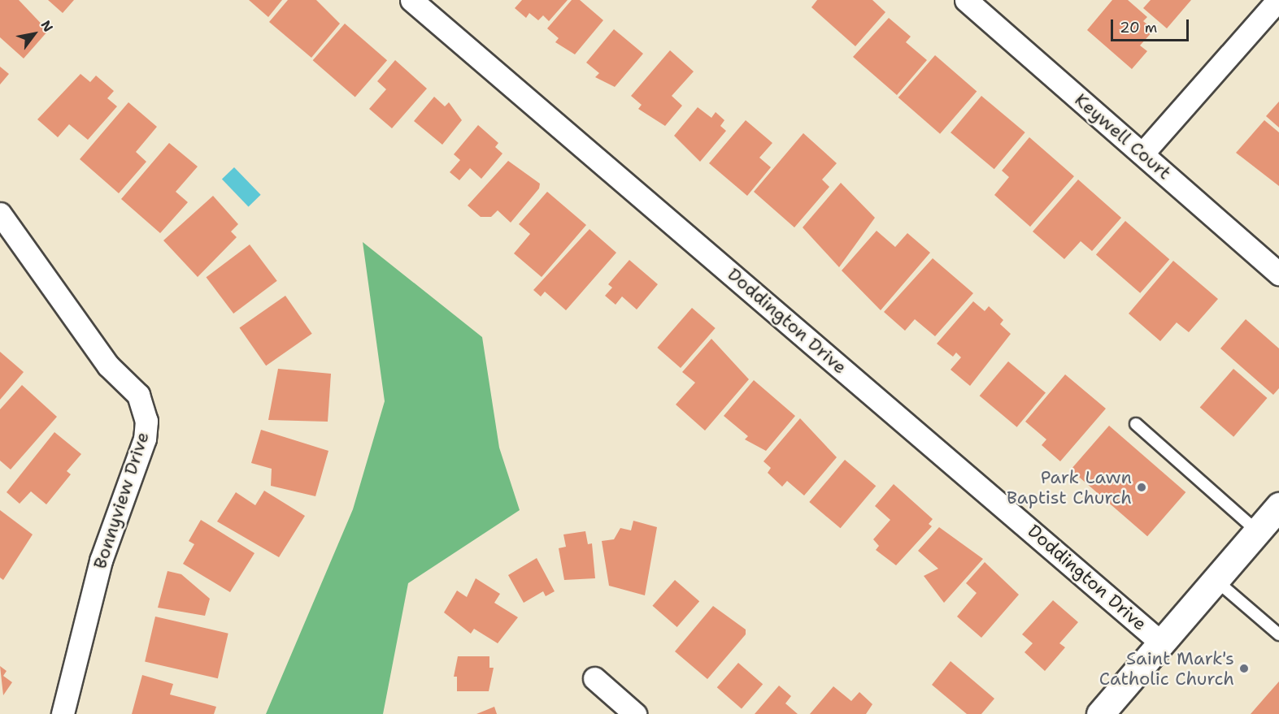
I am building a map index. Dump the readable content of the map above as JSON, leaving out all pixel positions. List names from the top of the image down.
{
  "streets": {
    "street": ["Keywell Court", "Doddington Drive", "Bonnyview Drive"]
  },
  "places": ["Park Lawn Baptist Church", "Saint Mark's Catholic Church"],
  "scale_bar": "20 m",
  "north": "top right"
}
